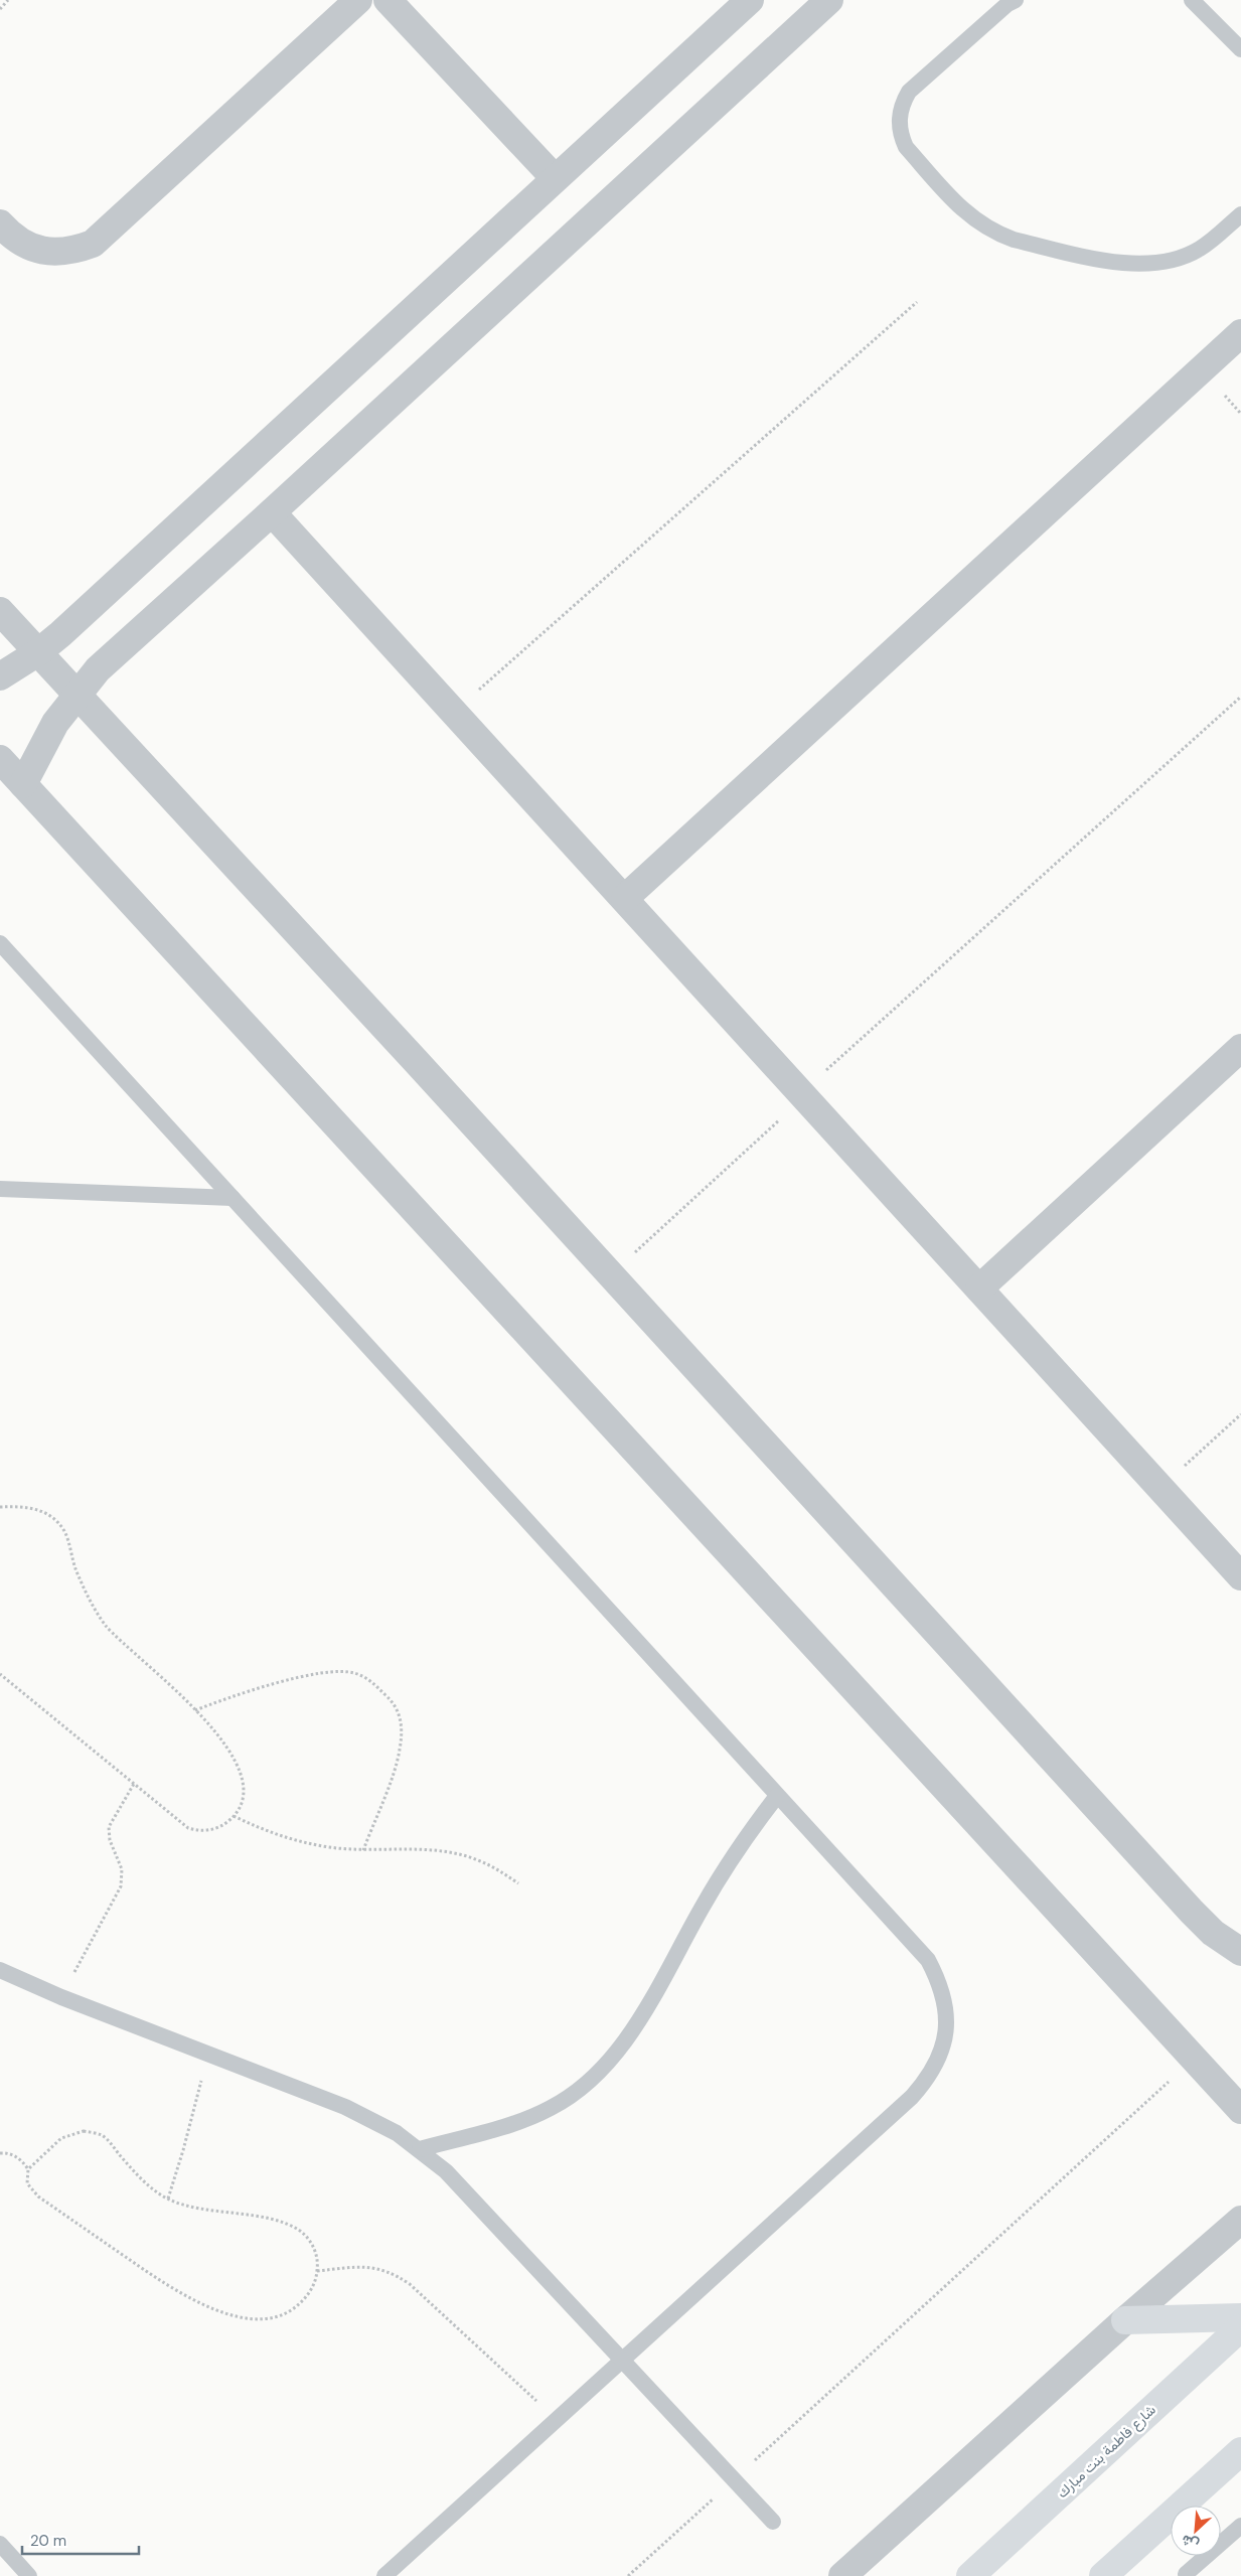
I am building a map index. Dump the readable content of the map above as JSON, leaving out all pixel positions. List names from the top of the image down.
{
  "streets": {
    "street": ["شارع فاطمة بنت مبارك"]
  },
  "scale_bar": "20 m",
  "north": "bottom left"
}
